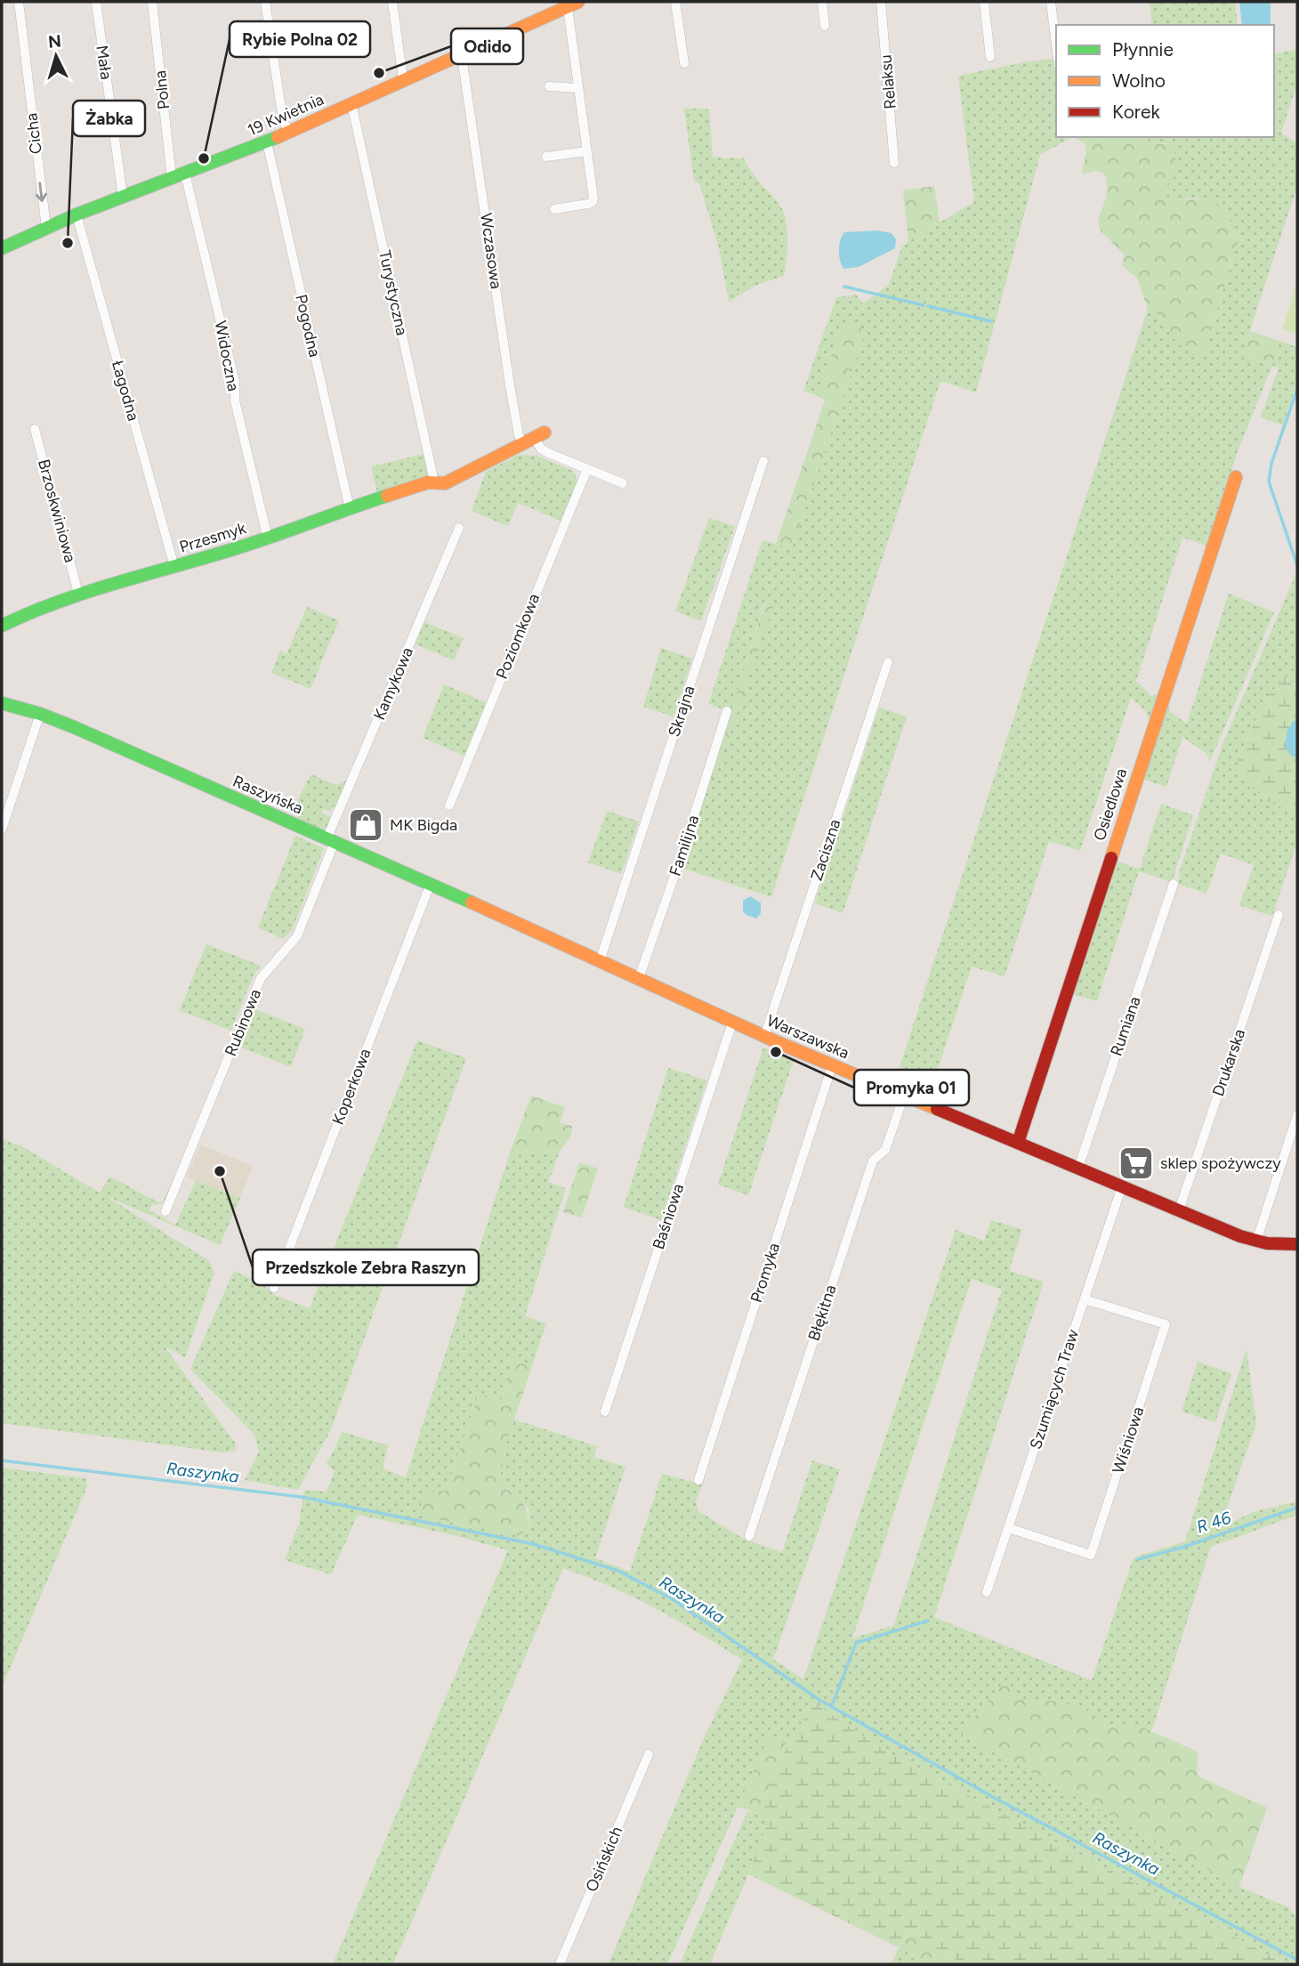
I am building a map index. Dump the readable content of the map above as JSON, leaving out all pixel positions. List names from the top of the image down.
{
  "streets": {
    "street": [
      "Mała",
      "Relaksu",
      "Polna",
      "19 Kwietnia",
      "Cicha",
      "Wczasowa",
      "Turystyczna",
      "Pogodna",
      "Widoczna",
      "Łagodna",
      "Brzoskwiniowa",
      "Przesmyk",
      "Poziomkowa",
      "Kamykowa",
      "Skrajna",
      "Raszyńska",
      "Osiedlowa",
      "Familijna",
      "Zaciszna",
      "Rubinowa",
      "Rumiana",
      "Warszawska",
      "Drukarska",
      "Koperkowa",
      "Baśniowa",
      "Promyka",
      "Błękitna",
      "Szumiących Traw",
      "Wiśniowa",
      "Osińskich"
    ]
  },
  "crossings": [
    ["Mała", "19 Kwietnia"],
    ["Polna", "19 Kwietnia"],
    ["19 Kwietnia", "Cicha"],
    ["19 Kwietnia", "Wczasowa"],
    ["19 Kwietnia", "Turystyczna"],
    ["19 Kwietnia", "Pogodna"],
    ["19 Kwietnia", "Widoczna"],
    ["19 Kwietnia", "Łagodna"],
    ["Wczasowa", "Przesmyk"],
    ["Turystyczna", "Przesmyk"],
    ["Pogodna", "Przesmyk"],
    ["Widoczna", "Przesmyk"],
    ["Łagodna", "Przesmyk"],
    ["Brzoskwiniowa", "Przesmyk"],
    ["Kamykowa", "Raszyńska"],
    ["Kamykowa", "Rubinowa"],
    ["Skrajna", "Warszawska"],
    ["Raszyńska", "Rubinowa"],
    ["Raszyńska", "Warszawska"],
    ["Raszyńska", "Koperkowa"],
    ["Osiedlowa", "Warszawska"],
    ["Familijna", "Warszawska"],
    ["Zaciszna", "Warszawska"],
    ["Rumiana", "Warszawska"],
    ["Warszawska", "Drukarska"],
    ["Warszawska", "Baśniowa"],
    ["Warszawska", "Promyka"],
    ["Warszawska", "Błękitna"],
    ["Warszawska", "Szumiących Traw"],
    ["Szumiących Traw", "Wiśniowa"]
  ],
  "one_way": ["Cicha"],
  "water": ["Raszynka", "R 46"],
  "places": {
    "other": [
      "Odido",
      "Rybie Polna 02",
      "Żabka",
      "Promyka 01",
      "Przedszkole Zebra Raszyn"
    ],
    "shop": ["MK Bigda"],
    "supermarket": ["sklep spożywczy"]
  },
  "legend": ["Płynnie", "Wolno", "Korek"],
  "north": "top"
}
